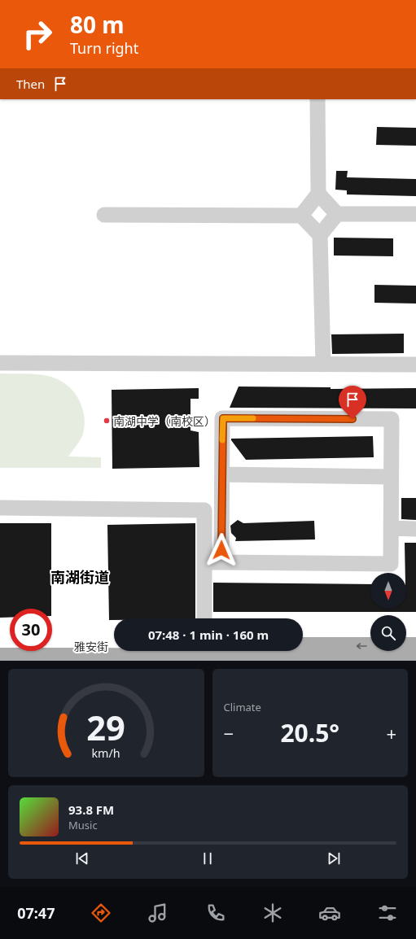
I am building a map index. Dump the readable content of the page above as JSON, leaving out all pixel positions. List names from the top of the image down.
{
  "streets": {
    "main road": ["雅安街"]
  },
  "districts": ["南湖街道"],
  "places": ["南湖中学（南校区）"],
  "north": "bottom",
  "page": {
    "turn": ["80 m", "Turn right"],
    "then": "Then",
    "limit": "30",
    "trip": "07:48 · 1 min · 160 m",
    "tile": "Climate",
    "heat": ["−", "20.5°", "+"],
    "song": ["93.8 FM", "Music"],
    "tabs": "07:47",
    "gauge": ["29", "km/h"]
  }
}
